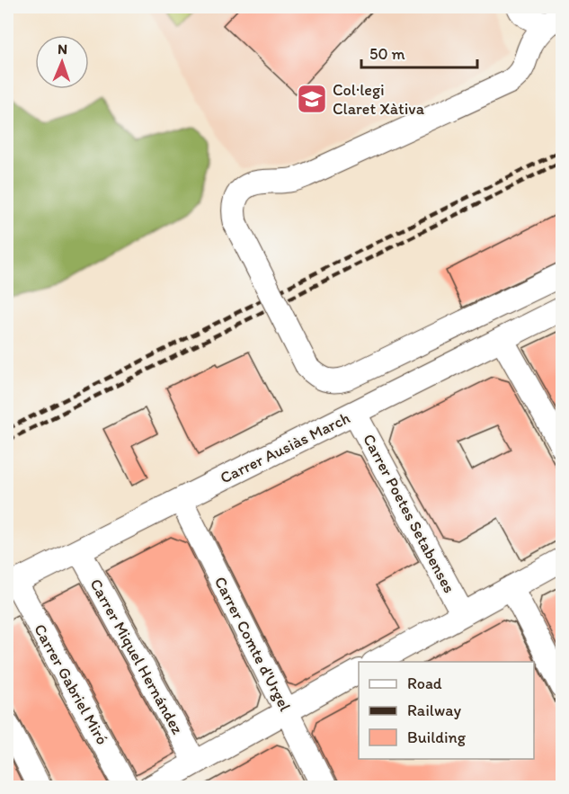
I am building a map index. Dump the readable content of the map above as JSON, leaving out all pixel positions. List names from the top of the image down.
{
  "streets": {
    "street": [
      "Carrer Ausiàs March",
      "Carrer Poetes Setabenses",
      "Carrer Comte d'Urgel",
      "Carrer Miquel Hernández",
      "Carrer Gabriel Miró"
    ]
  },
  "crossings": [
    ["Carrer Ausiàs March", "Carrer Poetes Setabenses"],
    ["Carrer Ausiàs March", "Carrer Comte d'Urgel"],
    ["Carrer Ausiàs March", "Carrer Miquel Hernández"],
    ["Carrer Ausiàs March", "Carrer Gabriel Miró"]
  ],
  "places": {
    "school or university": ["Col·legi Claret Xàtiva"]
  },
  "legend": ["Road", "Railway", "Building"],
  "scale_bar": "50 m",
  "north": "top"
}
